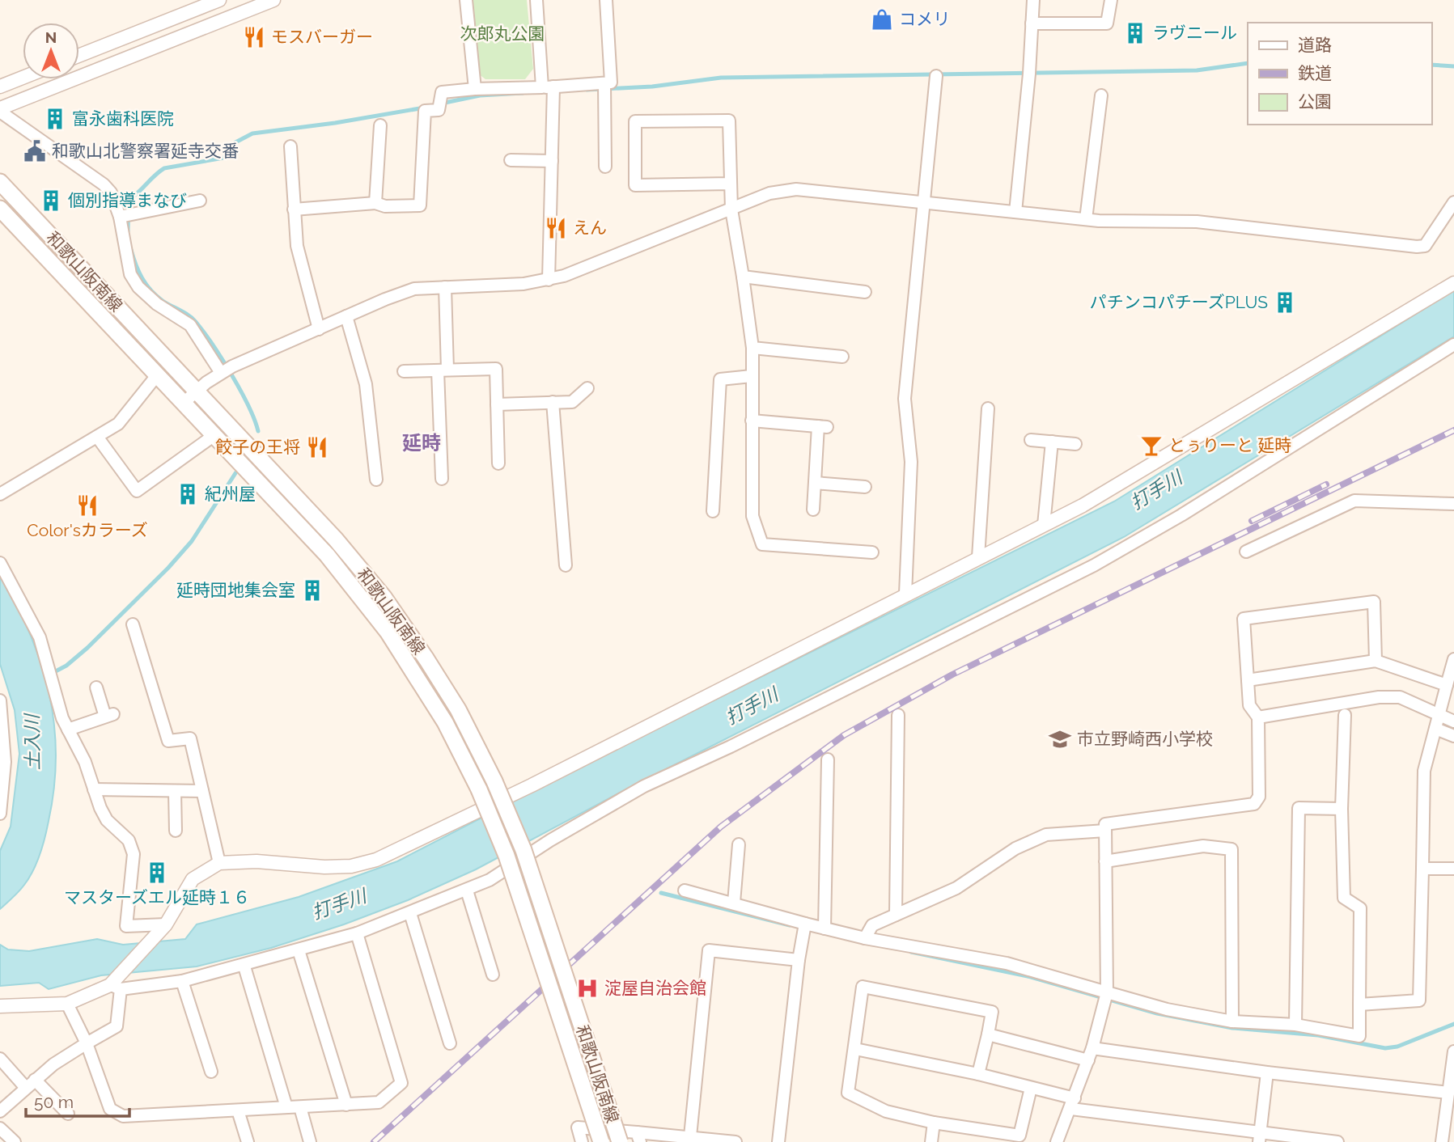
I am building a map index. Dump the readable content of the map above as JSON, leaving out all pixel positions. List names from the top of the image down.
{
  "streets": {
    "main road": ["和歌山阪南線"]
  },
  "districts": ["延時"],
  "water": ["打手川", "土入川"],
  "parks": ["次郎丸公園"],
  "places": {
    "shop": ["コメリ"],
    "building": [
      "ラヴニール",
      "富永歯科医院",
      "個別指導まなび",
      "パチンコパチーズPLUS",
      "紀州屋",
      "延時団地集会室",
      "マスターズエル延時１６"
    ],
    "restaurant": [
      "モスバーガー",
      "えん",
      "餃子の王将",
      "Color'sカラーズ"
    ],
    "public building": ["和歌山北警察署延寺交番"],
    "bar": ["とぅりーと 延時"],
    "school or university": ["市立野崎西小学校"],
    "hospital": ["淀屋自治会館"]
  },
  "legend": ["道路", "鉄道", "公園"],
  "scale_bar": "50 m",
  "north": "top"
}
